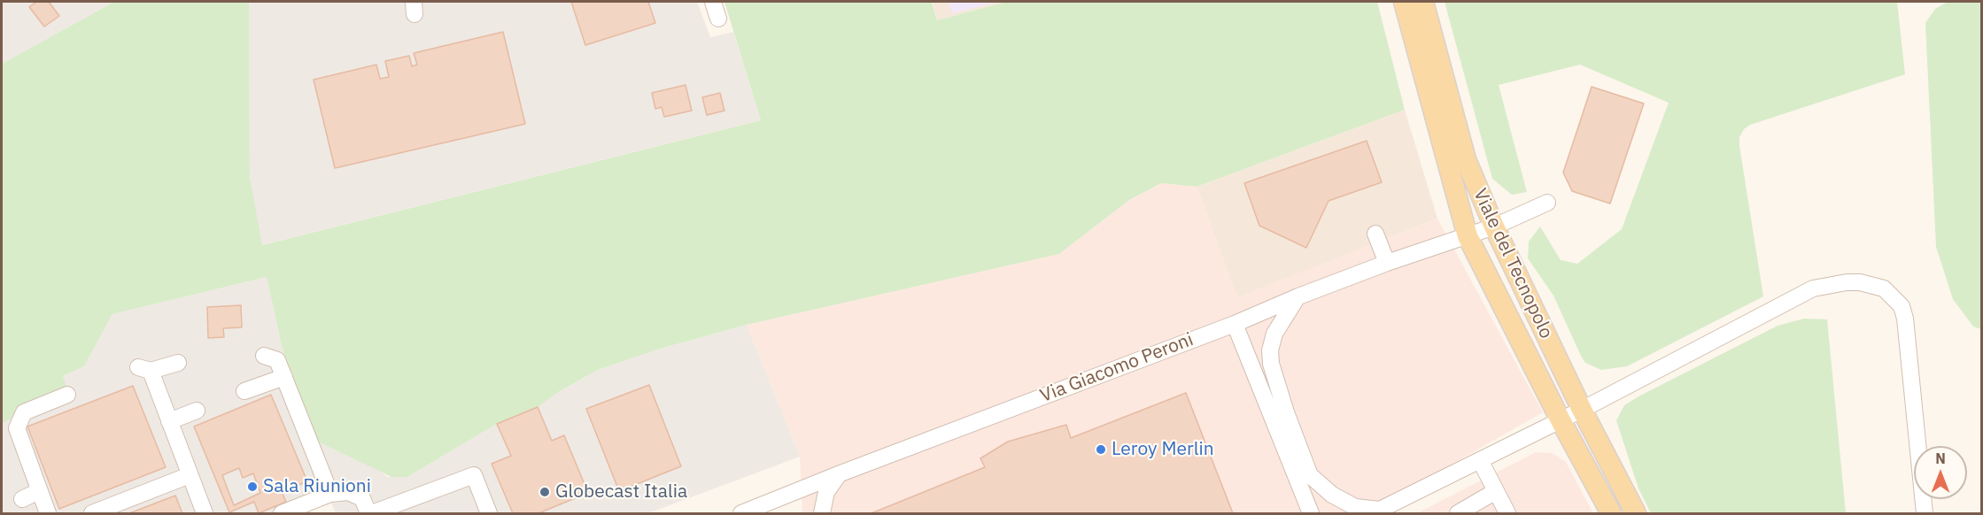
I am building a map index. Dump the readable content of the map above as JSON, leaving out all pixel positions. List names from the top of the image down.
{
  "streets": {
    "main road": ["Viale del Tecnopolo"],
    "street": ["Via Giacomo Peroni"]
  },
  "crossings": [
    ["Viale del Tecnopolo", "Via Giacomo Peroni"]
  ],
  "places": ["Leroy Merlin", "Sala Riunioni", "Globecast Italia"],
  "north": "top"
}
